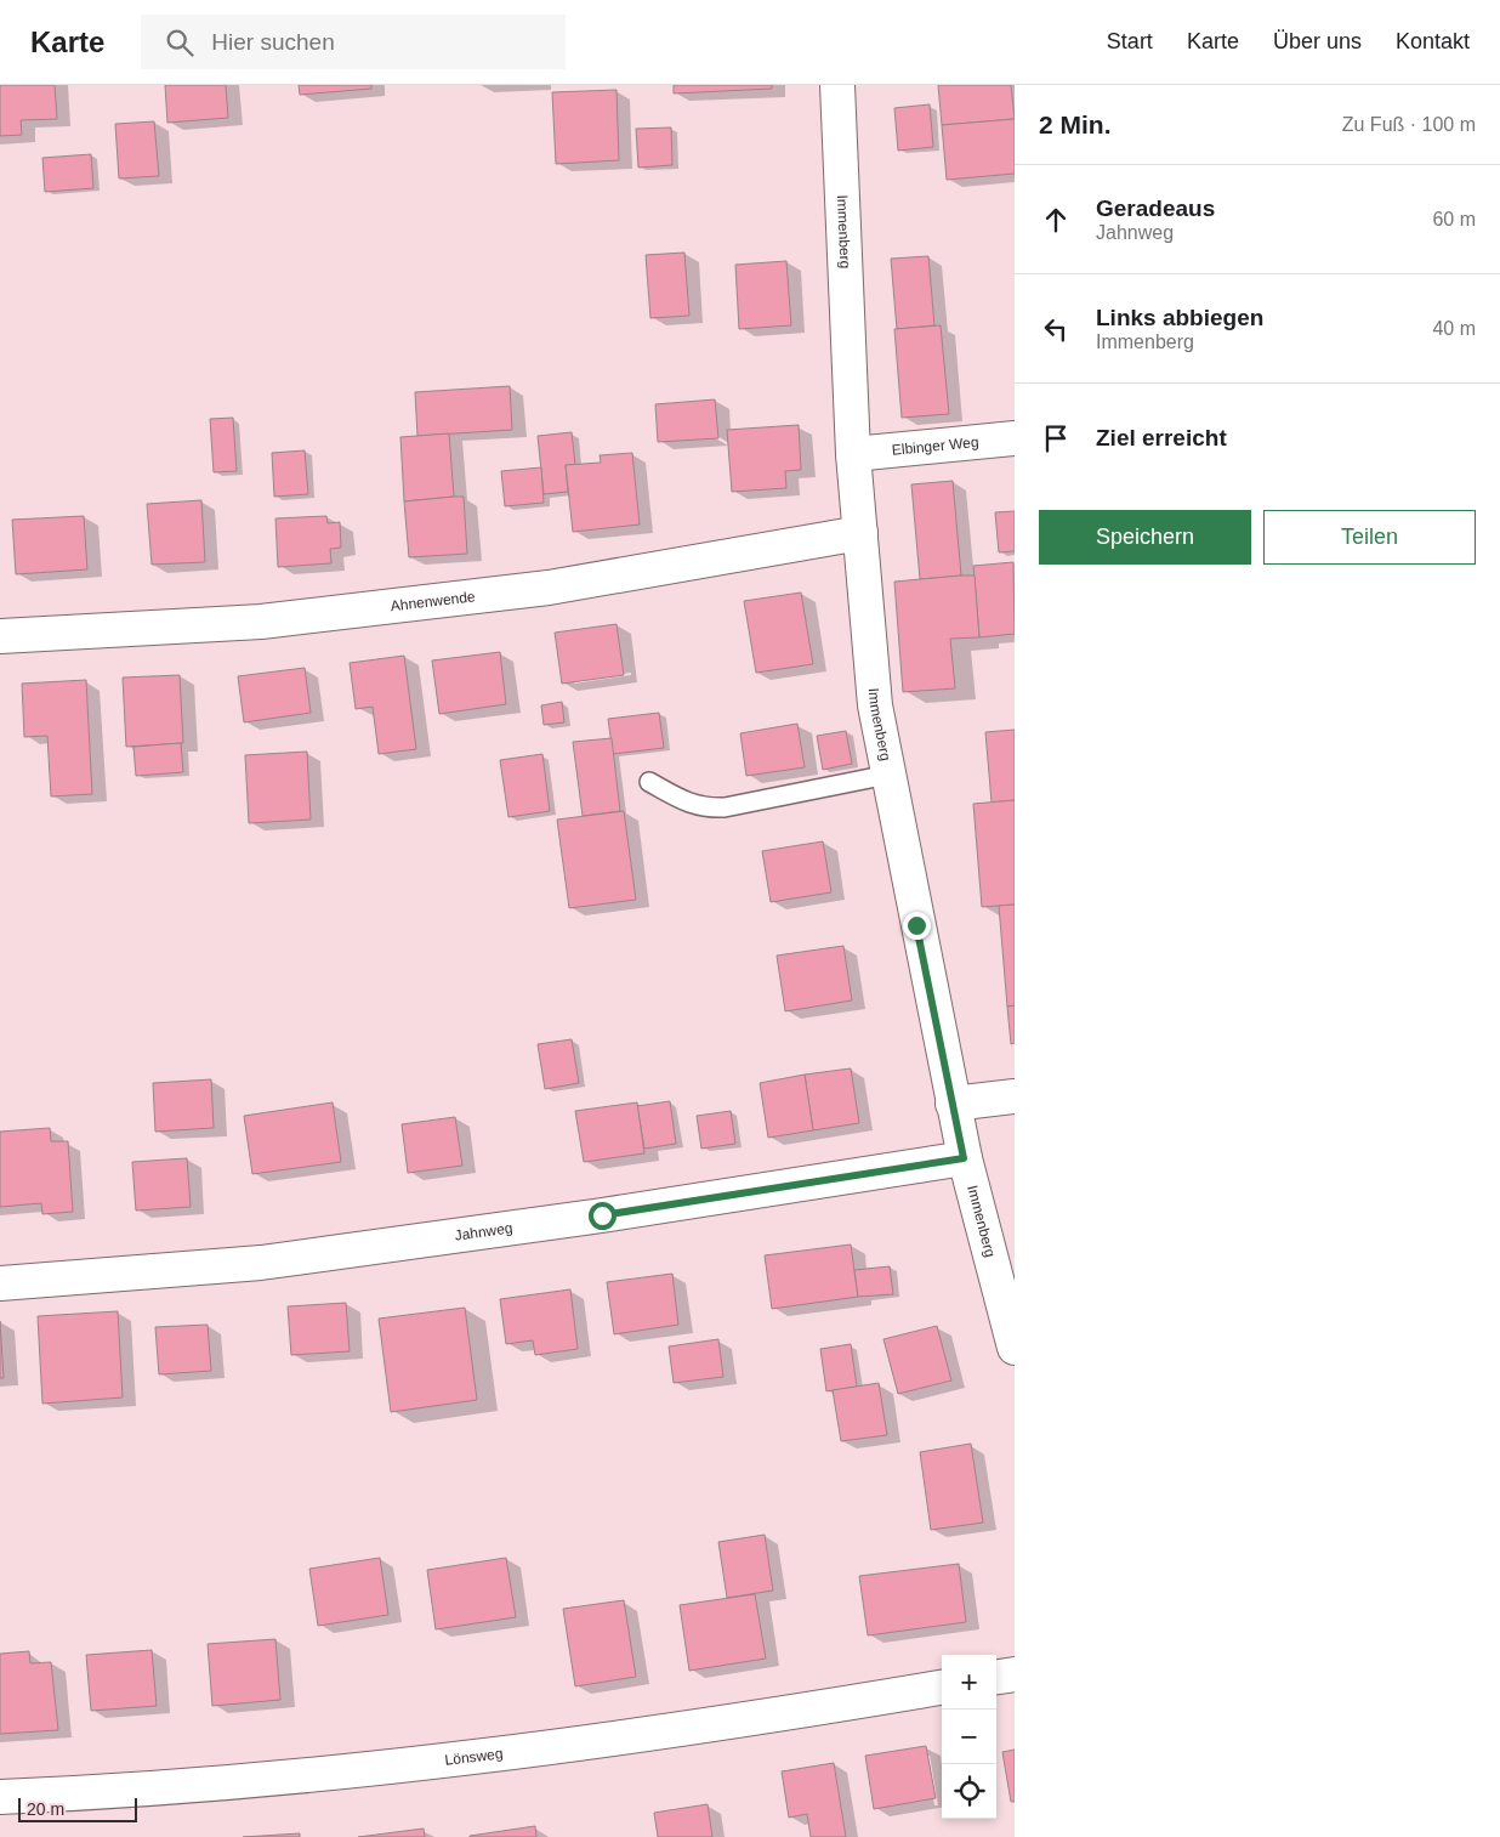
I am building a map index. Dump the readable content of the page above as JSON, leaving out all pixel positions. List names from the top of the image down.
{
  "streets": {
    "street": [
      "Immenberg",
      "Elbinger Weg",
      "Ahnenwende",
      "Jahnweg",
      "Lönsweg"
    ]
  },
  "crossings": [
    ["Immenberg", "Elbinger Weg"],
    ["Immenberg", "Ahnenwende"],
    ["Immenberg", "Jahnweg"]
  ],
  "scale_bar": "20 m",
  "page": {
    "header": "Karte",
    "search": "Hier suchen",
    "nav": [
      "Start",
      "Karte",
      "Über uns",
      "Kontakt"
    ],
    "heading": ["2 Min.", "Zu Fuß · 100 m"],
    "list": [
      ["Geradeaus", "Jahnweg", "60 m"],
      ["Links abbiegen", "Immenberg", "40 m"],
      "Ziel erreicht"
    ],
    "buttons": ["Speichern", "Teilen"],
    "map_buttons": ["+", "−"],
    "scale": "20 m"
  }
}
